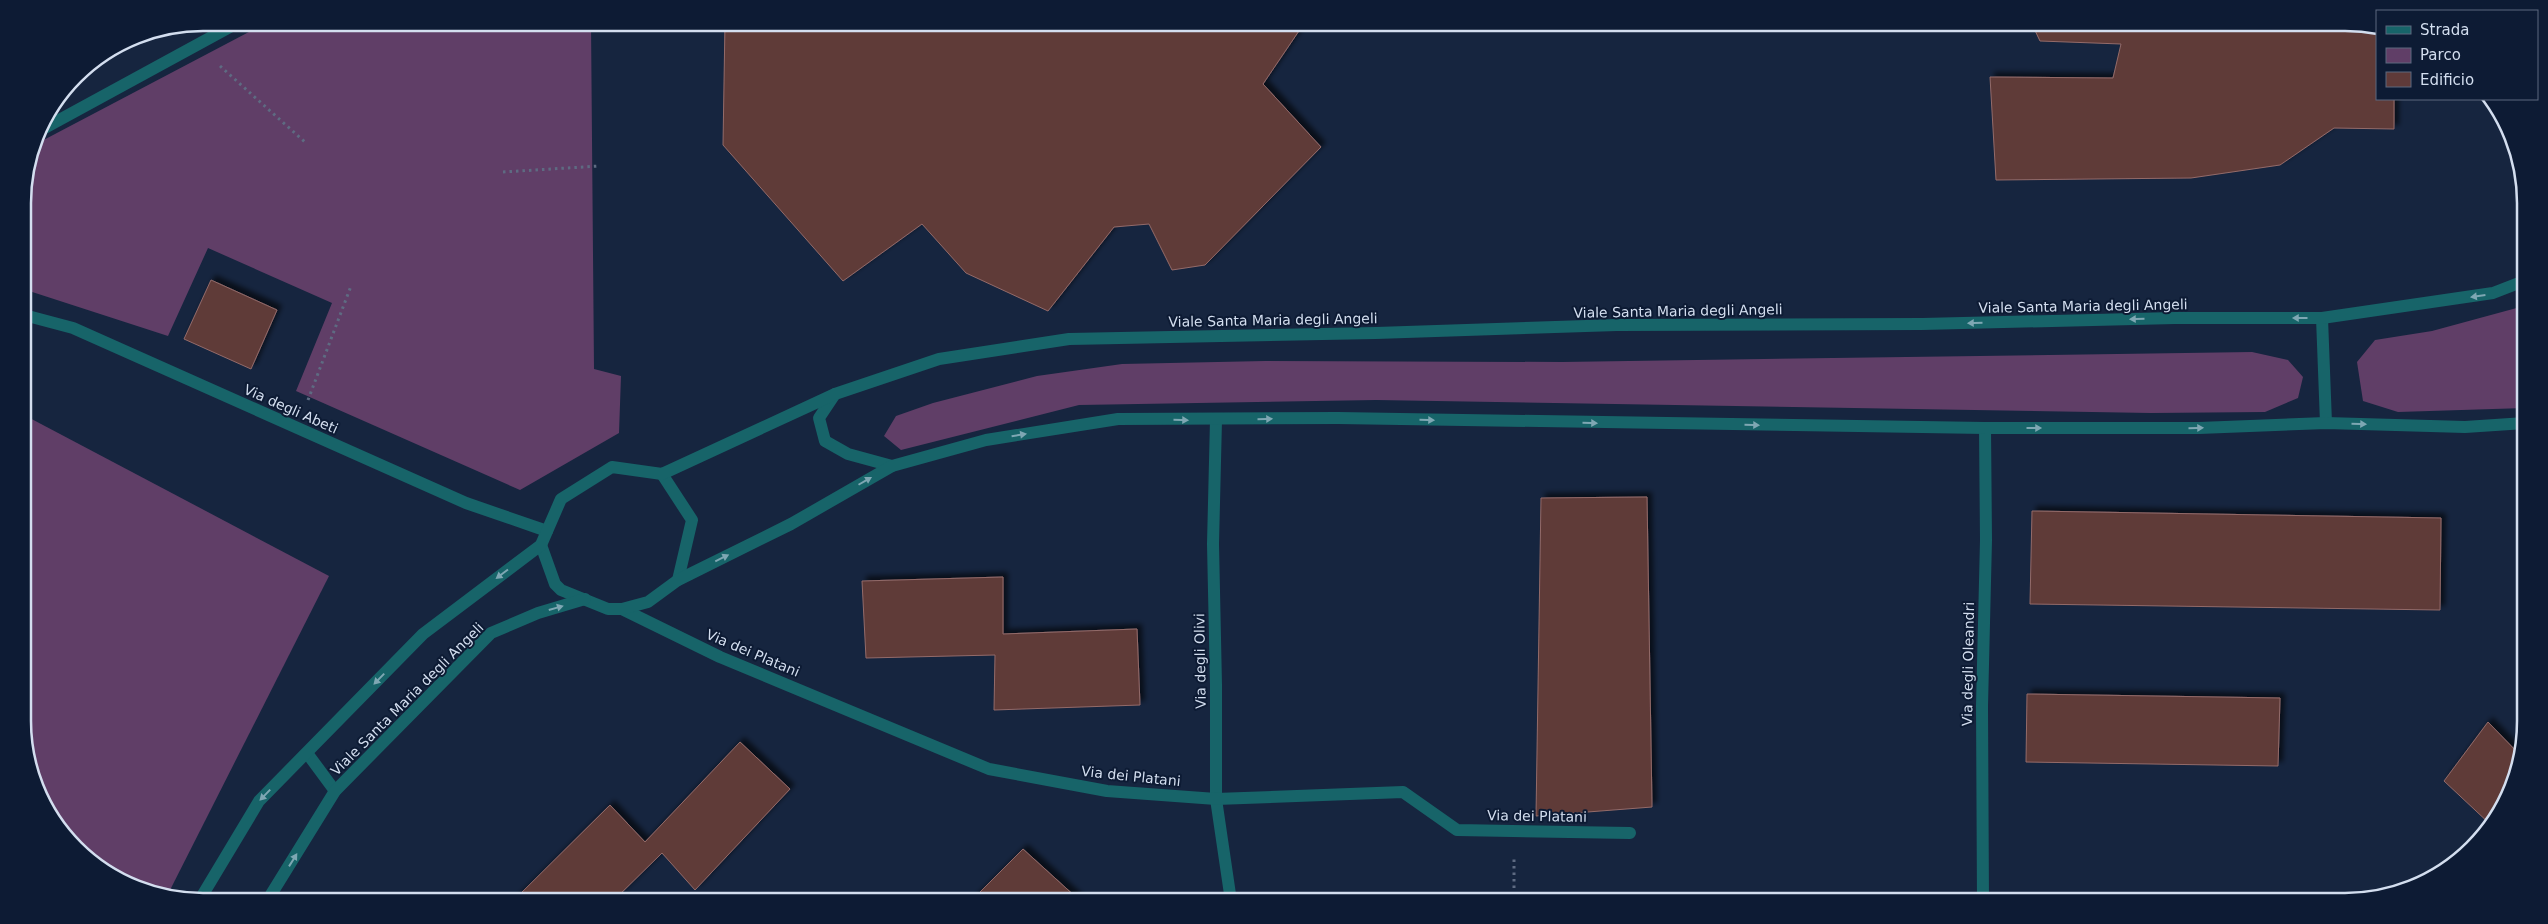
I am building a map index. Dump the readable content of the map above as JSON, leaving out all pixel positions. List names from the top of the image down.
{
  "streets": {
    "street": [
      "Viale Santa Maria degli Angeli",
      "Via degli Abeti",
      "Via dei Platani",
      "Via degli Olivi",
      "Via degli Oleandri"
    ]
  },
  "crossings": [
    ["Viale Santa Maria degli Angeli", "Via degli Abeti"],
    ["Viale Santa Maria degli Angeli", "Via dei Platani"],
    ["Via degli Abeti", "Via dei Platani"],
    ["Via dei Platani", "Via degli Olivi"]
  ],
  "legend": ["Strada", "Parco", "Edificio"]
}
